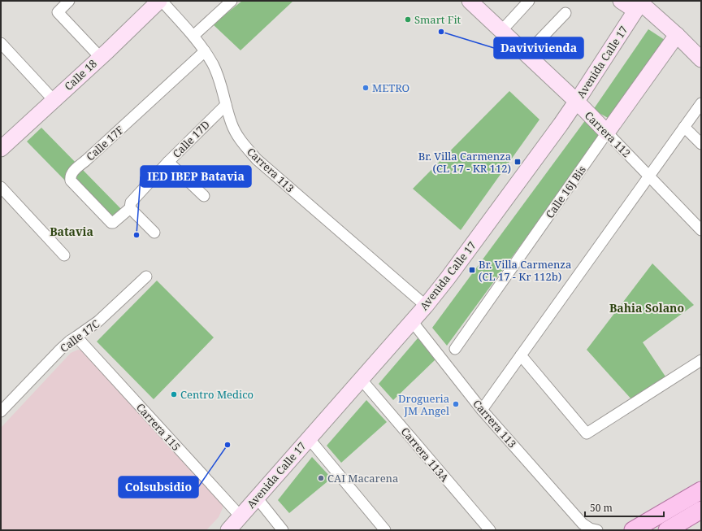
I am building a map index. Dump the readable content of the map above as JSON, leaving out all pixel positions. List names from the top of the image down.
{
  "streets": {
    "main road": [
      "Avenida Calle 17",
      "Calle 18",
      "Carrera 112",
      "Calle 16J Bis"
    ],
    "street": [
      "Calle 17D",
      "Calle 17F",
      "Carrera 113",
      "Calle 17C",
      "Carrera 115",
      "Carrera 113A"
    ]
  },
  "crossings": [
    ["Avenida Calle 17", "Carrera 112"],
    ["Avenida Calle 17", "Carrera 113"],
    ["Avenida Calle 17", "Carrera 115"],
    ["Avenida Calle 17", "Carrera 113A"],
    ["Calle 18", "Carrera 113"],
    ["Carrera 112", "Calle 16J Bis"],
    ["Calle 17D", "Calle 17F"],
    ["Calle 17D", "Carrera 113"],
    ["Calle 17F", "Carrera 113"],
    ["Calle 17C", "Carrera 115"]
  ],
  "districts": ["Batavia", "Bahia Solano"],
  "places": {
    "other": [
      "Smart Fit",
      "Davivivienda",
      "METRO",
      "IED IBEP Batavia",
      "Centro Medico",
      "Drogueria JM Angel",
      "Colsubsidio",
      "CAI Macarena"
    ],
    "transit": ["Br. Villa Carmenza (CL 17 - KR 112)", "Br. Villa Carmenza (CL 17 - Kr 112b)"]
  },
  "scale_bar": "50 m"
}
